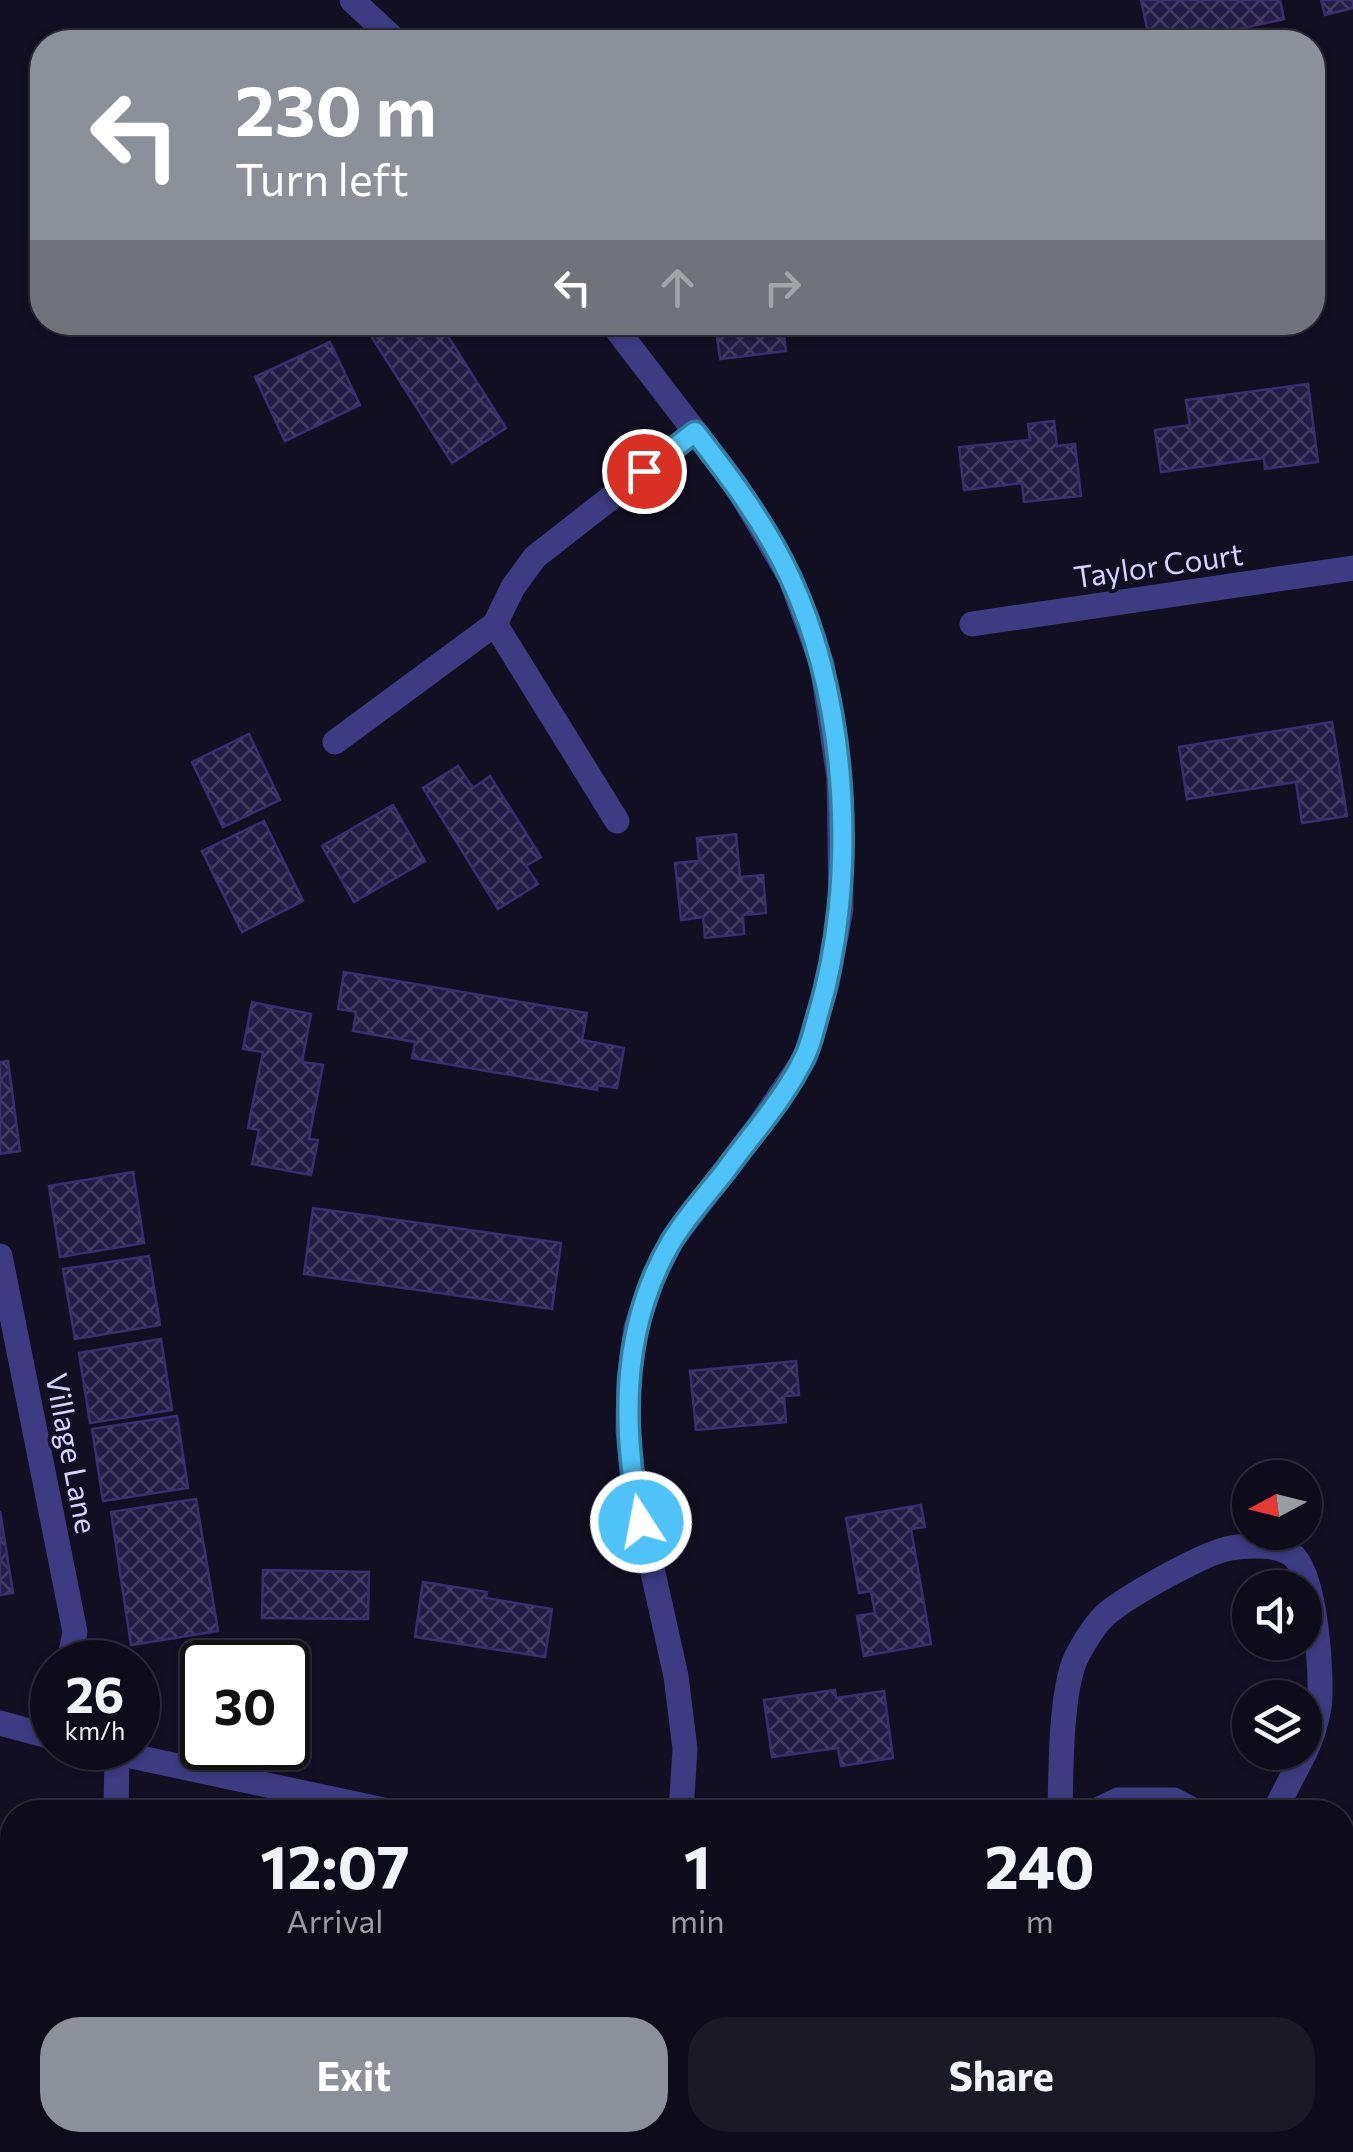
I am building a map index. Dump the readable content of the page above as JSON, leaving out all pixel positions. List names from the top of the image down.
{
  "streets": {
    "street": ["Taylor Court", "Village Lane"]
  },
  "north": "left",
  "page": {
    "turn": ["230 m", "Turn left"],
    "speed": "26 km/h",
    "limit": "30",
    "eta": [
      "12:07",
      "Arrival",
      "1",
      "min",
      "240",
      "m"
    ],
    "buttons": ["Exit", "Share"]
  }
}
